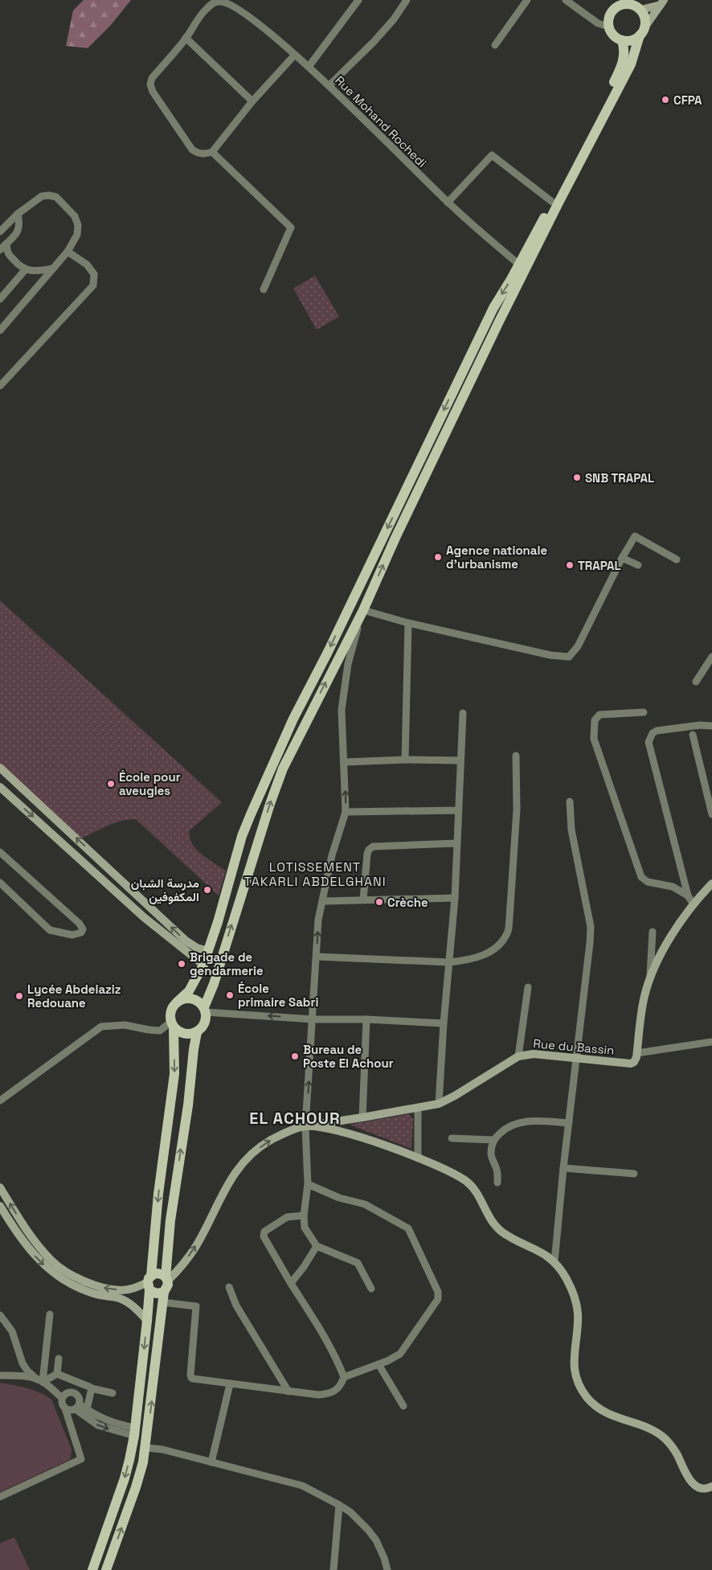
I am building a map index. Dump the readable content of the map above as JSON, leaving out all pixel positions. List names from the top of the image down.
{
  "streets": {
    "main road": ["Rue du Bassin"],
    "street": ["Rue Mohand Rochedi"]
  },
  "one_way": ["Rue du Bassin"],
  "districts": ["LOTISSEMENT TAKARLI ABDELGHANI", "EL ACHOUR"],
  "places": [
    "CFPA",
    "SNB TRAPAL",
    "Agence nationale d'urbanisme",
    "TRAPAL",
    "École pour aveugles",
    "مدرسة الشبان المكفوفين",
    "Crèche",
    "Brigade de gendarmerie",
    "École primaire Sabri",
    "Lycée Abdelaziz Redouane",
    "Bureau de Poste El Achour"
  ]
}
